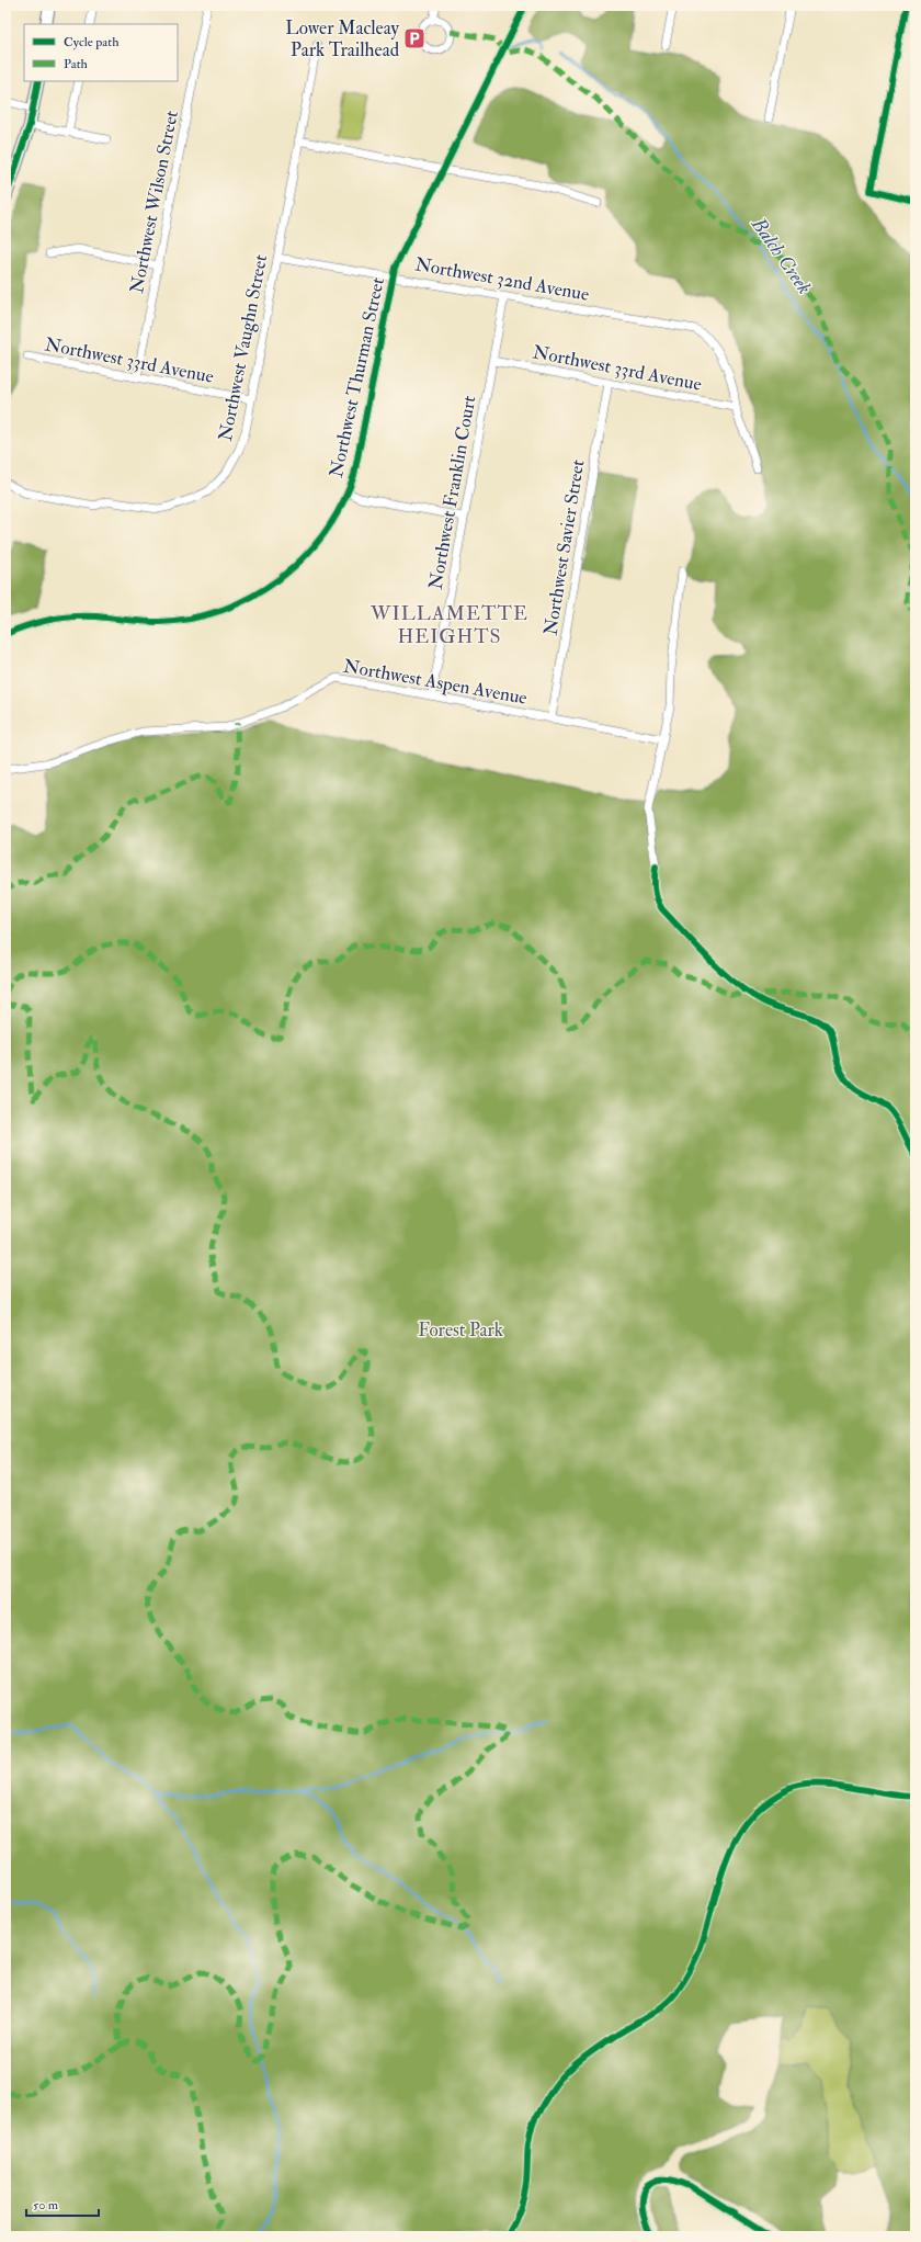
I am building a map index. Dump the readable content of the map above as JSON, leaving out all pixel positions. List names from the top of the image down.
{
  "streets": {
    "street": [
      "Northwest Wilson Street",
      "Northwest 32nd Avenue",
      "Northwest Vaughn Street",
      "Northwest 33rd Avenue",
      "Northwest Thurman Street",
      "Northwest Franklin Court",
      "Northwest Savier Street",
      "Northwest Aspen Avenue"
    ]
  },
  "crossings": [
    ["Northwest Wilson Street", "Northwest 33rd Avenue"],
    ["Northwest 32nd Avenue", "Northwest Vaughn Street"],
    ["Northwest 32nd Avenue", "Northwest 33rd Avenue"],
    ["Northwest 32nd Avenue", "Northwest Thurman Street"],
    ["Northwest 32nd Avenue", "Northwest Franklin Court"],
    ["Northwest Vaughn Street", "Northwest 33rd Avenue"],
    ["Northwest 33rd Avenue", "Northwest Franklin Court"],
    ["Northwest 33rd Avenue", "Northwest Savier Street"],
    ["Northwest Franklin Court", "Northwest Aspen Avenue"],
    ["Northwest Savier Street", "Northwest Aspen Avenue"]
  ],
  "districts": ["WILLAMETTE HEIGHTS"],
  "water": ["Balch Creek"],
  "parks": ["Forest Park"],
  "places": {
    "parking": ["Lower Macleay Park Trailhead"]
  },
  "legend": ["Cycle path", "Path"],
  "scale_bar": "50 m"
}
